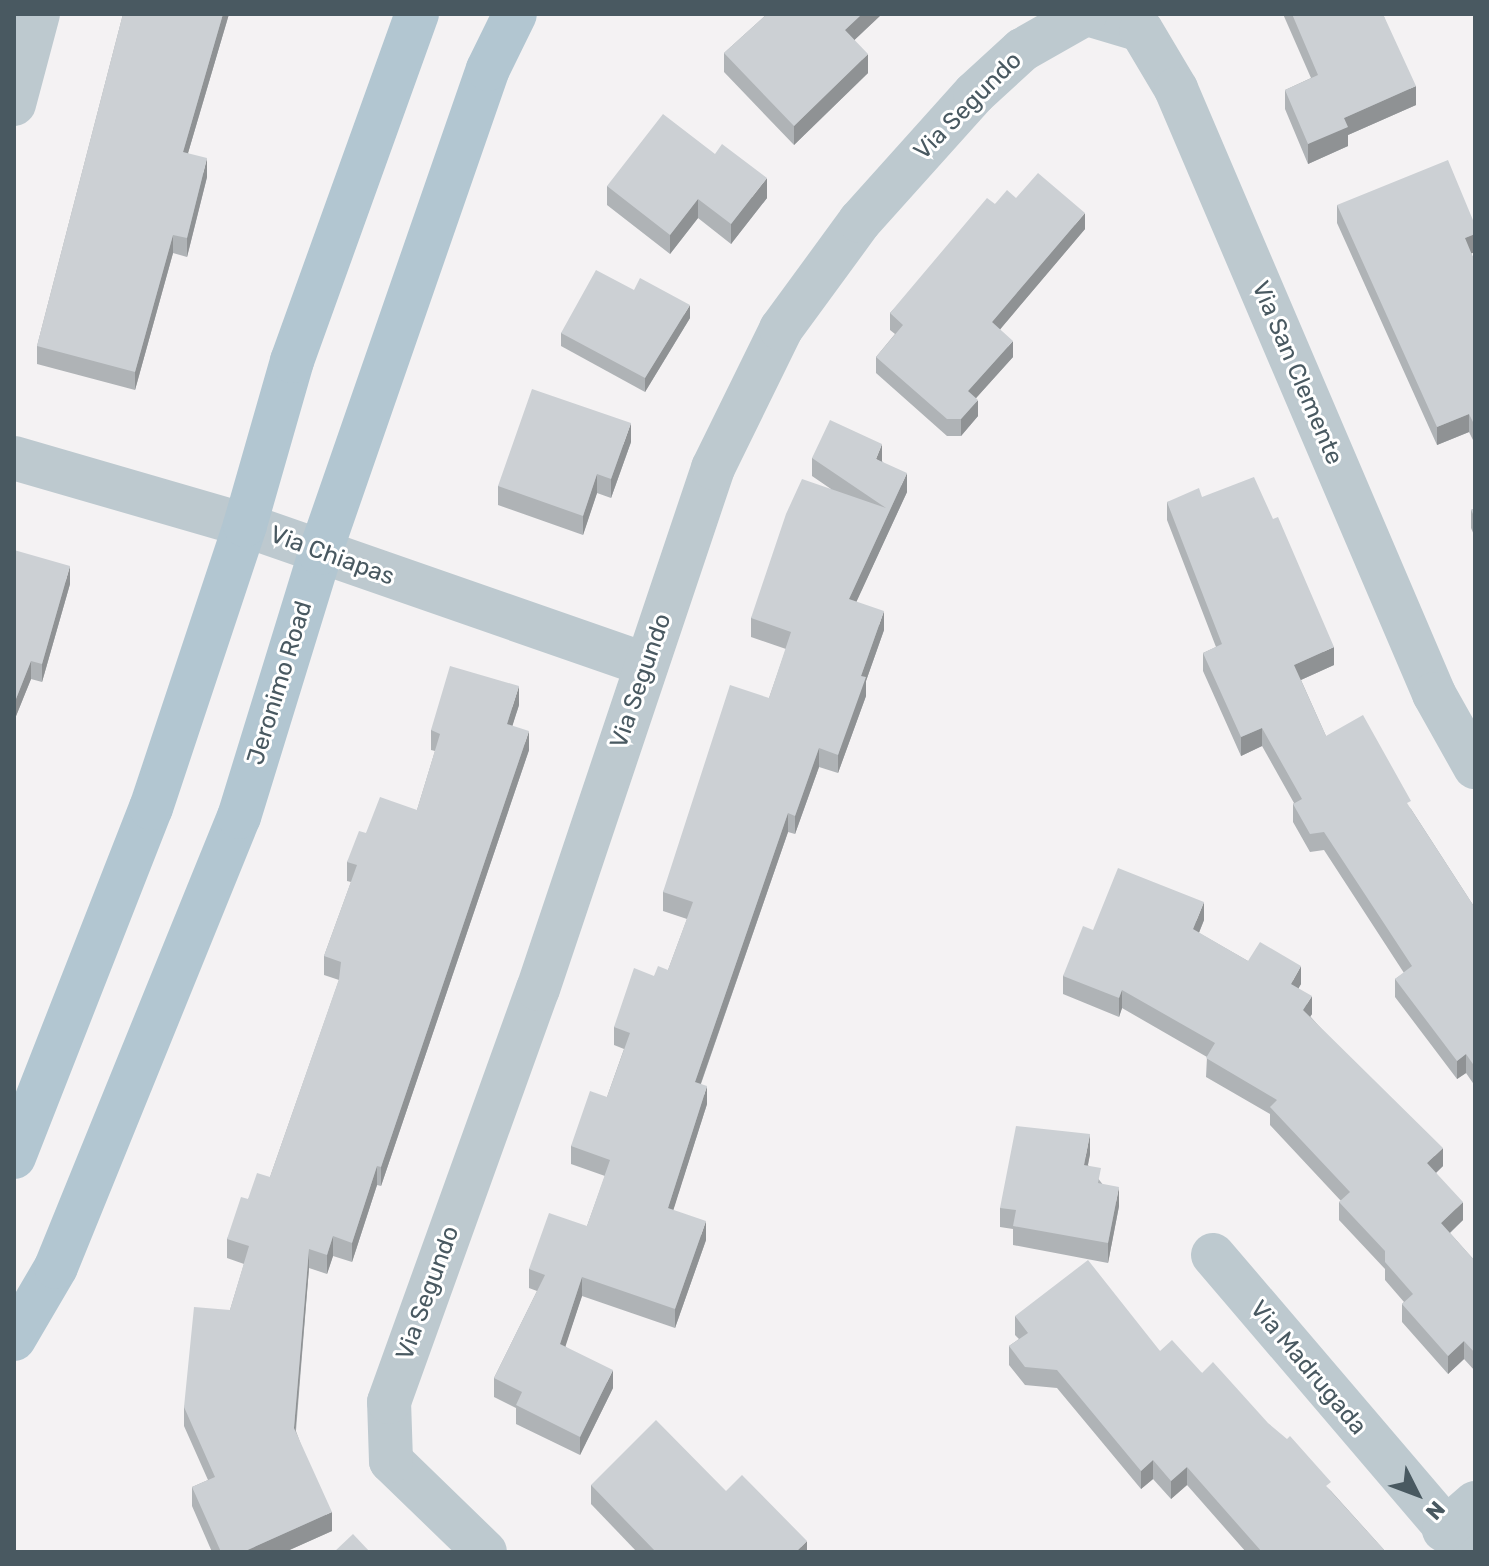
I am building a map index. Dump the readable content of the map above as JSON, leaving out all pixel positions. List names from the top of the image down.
{
  "streets": {
    "main road": ["Jeronimo Road"],
    "street": [
      "Via Segundo",
      "Via San Clemente",
      "Via Chiapas",
      "Via Madrugada"
    ]
  },
  "crossings": [
    ["Via Segundo", "Via San Clemente"],
    ["Via Segundo", "Via Chiapas"],
    ["Via Chiapas", "Jeronimo Road"]
  ],
  "north": "bottom right"
}
